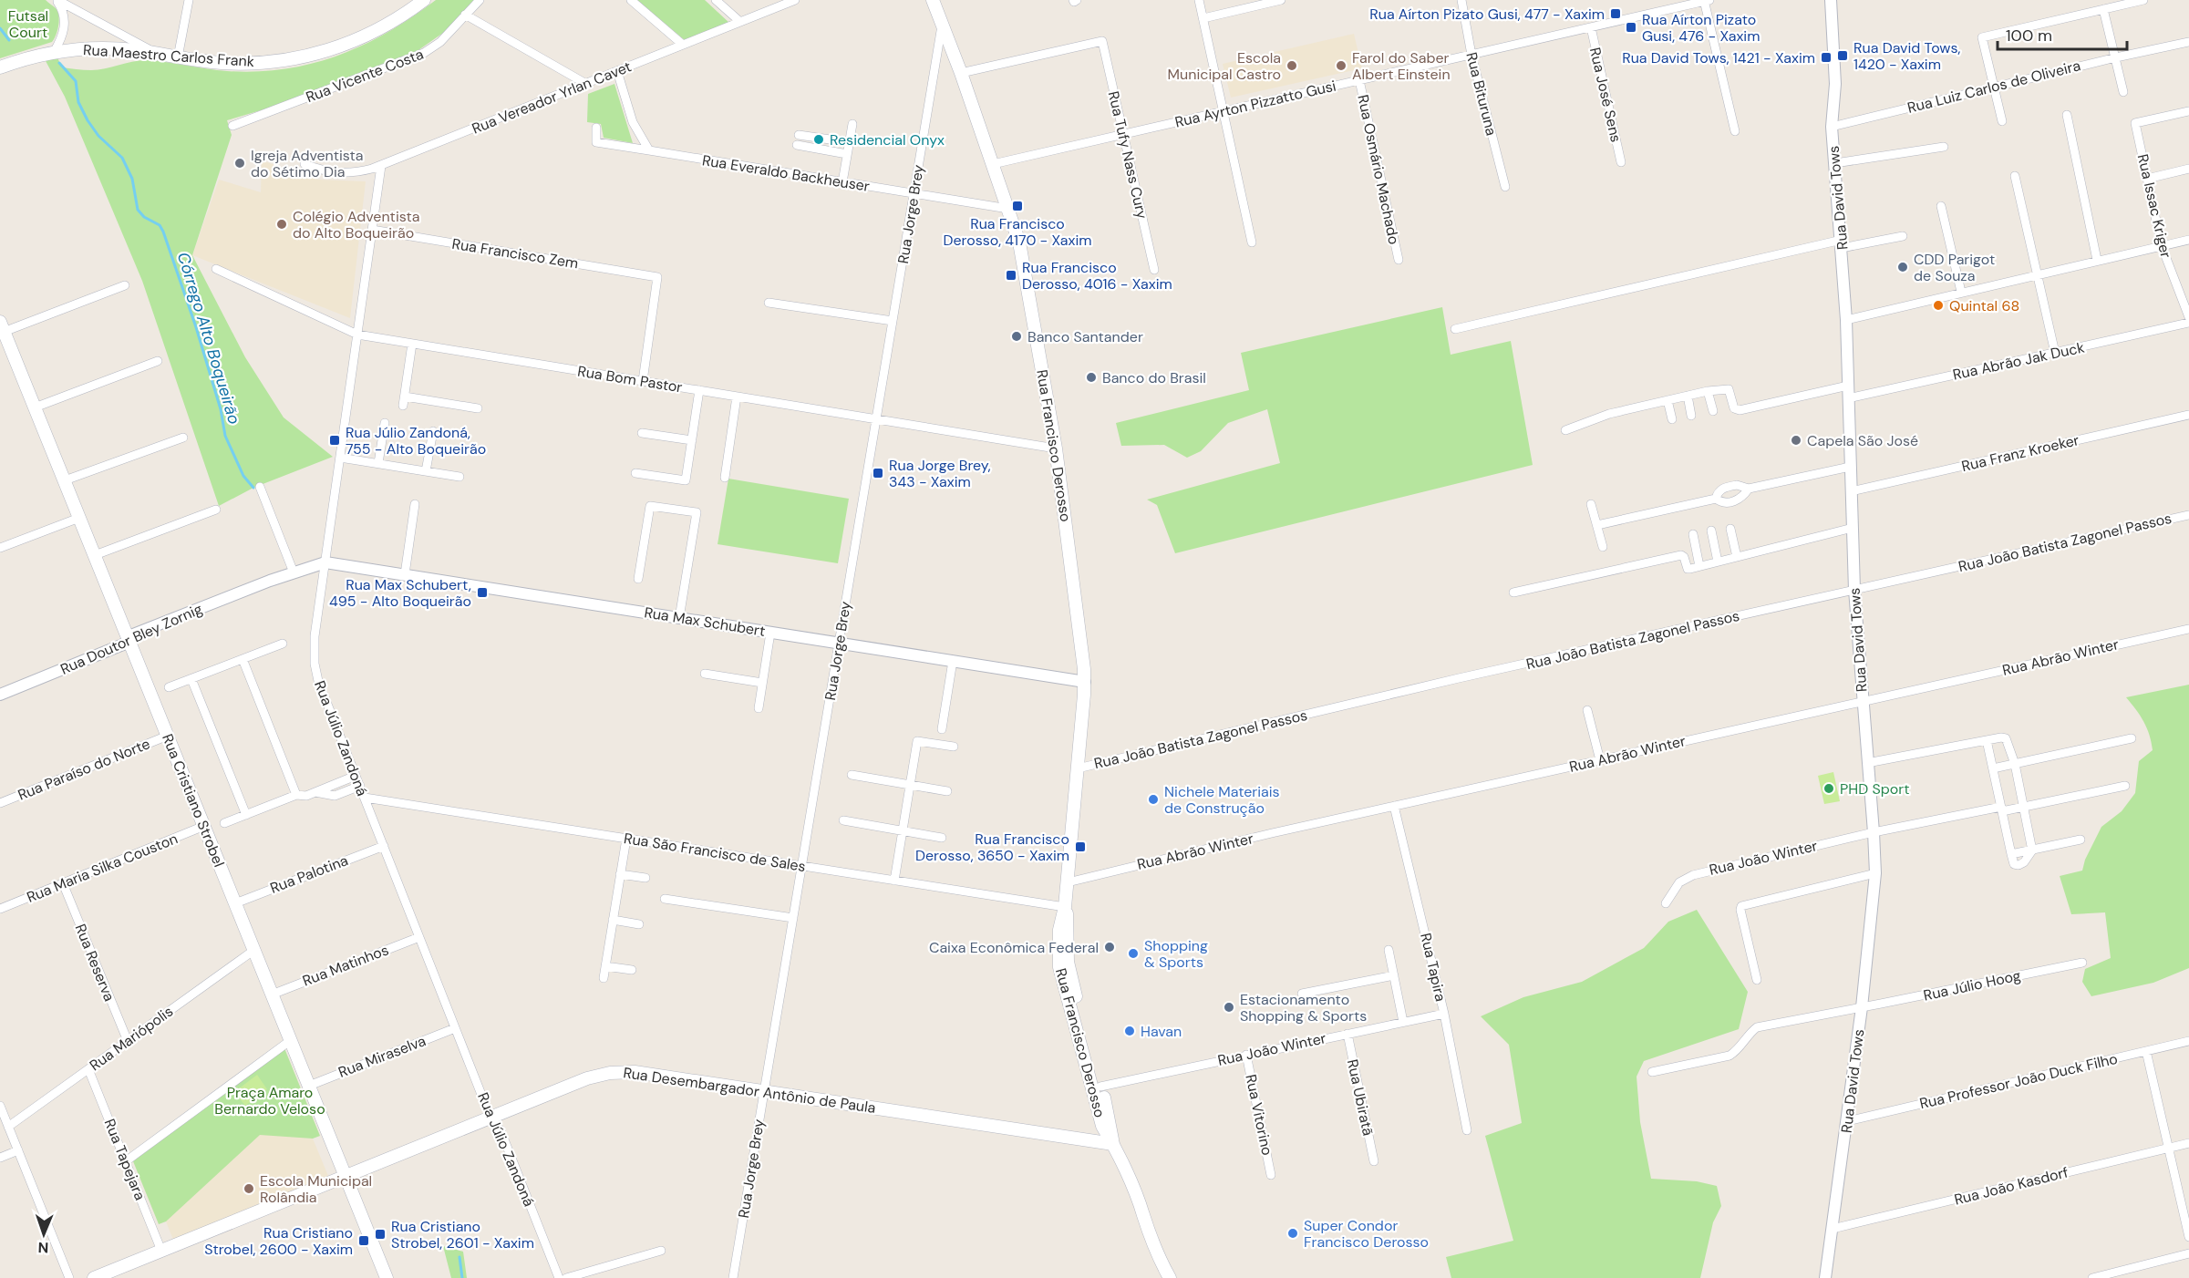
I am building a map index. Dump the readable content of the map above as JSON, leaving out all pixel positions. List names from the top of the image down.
{
  "streets": {
    "main road": [
      "Rua Maestro Carlos Frank",
      "Rua Francisco Derosso",
      "Rua Cristiano Strobel",
      "Rua Desembargador Antônio de Paula"
    ],
    "street": [
      "Rua Vicente Costa",
      "Rua Luiz Carlos de Oliveira",
      "Rua Bituruna",
      "Rua José Sens",
      "Rua Vereador Yrlan Cavet",
      "Rua Ayrton Pizzatto Gusi",
      "Rua Tufy Nass Cury",
      "Rua Osmário Machado",
      "Rua Everaldo Backheuser",
      "Rua David Tows",
      "Rua Issac Kriger",
      "Rua Jorge Brey",
      "Rua Francisco Zem",
      "Rua Abrão Jak Duck",
      "Rua Bom Pastor",
      "Rua Franz Kroeker",
      "Rua João Batista Zagonel Passos",
      "Rua Max Schubert",
      "Rua Doutor Bley Zornig",
      "Rua Abrão Winter",
      "Rua Júlio Zandoná",
      "Rua Paraíso do Norte",
      "Rua São Francisco de Sales",
      "Rua João Winter",
      "Rua Maria Silka Couston",
      "Rua Palotina",
      "Rua Reserva",
      "Rua Matinhos",
      "Rua Tapira",
      "Rua Júlio Hoog",
      "Rua Mariópolis",
      "Rua Miraselva",
      "Rua Professor João Duck Filho",
      "Rua Ubiratã",
      "Rua Vitorino",
      "Rua Tapejara",
      "Rua João Kasdorf"
    ]
  },
  "crossings": [
    ["Rua Luiz Carlos de Oliveira", "Rua David Tows"],
    ["Rua Bituruna", "Rua Ayrton Pizzatto Gusi"],
    ["Rua José Sens", "Rua Ayrton Pizzatto Gusi"],
    ["Rua Vereador Yrlan Cavet", "Rua Júlio Zandoná"],
    ["Rua Ayrton Pizzatto Gusi", "Rua Tufy Nass Cury"],
    ["Rua Ayrton Pizzatto Gusi", "Rua Osmário Machado"],
    ["Rua Ayrton Pizzatto Gusi", "Rua Francisco Derosso"],
    ["Rua Tufy Nass Cury", "Rua Francisco Derosso"],
    ["Rua Everaldo Backheuser", "Rua Jorge Brey"],
    ["Rua Everaldo Backheuser", "Rua Francisco Derosso"],
    ["Rua David Tows", "Rua Abrão Jak Duck"],
    ["Rua David Tows", "Rua Franz Kroeker"],
    ["Rua David Tows", "Rua João Batista Zagonel Passos"],
    ["Rua David Tows", "Rua Abrão Winter"],
    ["Rua David Tows", "Rua João Winter"],
    ["Rua David Tows", "Rua Júlio Hoog"],
    ["Rua David Tows", "Rua Professor João Duck Filho"],
    ["Rua David Tows", "Rua João Kasdorf"],
    ["Rua Jorge Brey", "Rua Bom Pastor"],
    ["Rua Jorge Brey", "Rua Francisco Derosso"],
    ["Rua Jorge Brey", "Rua Max Schubert"],
    ["Rua Jorge Brey", "Rua São Francisco de Sales"],
    ["Rua Jorge Brey", "Rua Desembargador Antônio de Paula"],
    ["Rua Francisco Zem", "Rua Bom Pastor"],
    ["Rua Francisco Zem", "Rua Júlio Zandoná"],
    ["Rua Bom Pastor", "Rua Francisco Derosso"],
    ["Rua Bom Pastor", "Rua Júlio Zandoná"],
    ["Rua Francisco Derosso", "Rua João Batista Zagonel Passos"],
    ["Rua Francisco Derosso", "Rua Max Schubert"],
    ["Rua Francisco Derosso", "Rua Abrão Winter"],
    ["Rua Francisco Derosso", "Rua São Francisco de Sales"],
    ["Rua Francisco Derosso", "Rua João Winter"],
    ["Rua Francisco Derosso", "Rua Desembargador Antônio de Paula"],
    ["Rua Max Schubert", "Rua Doutor Bley Zornig"],
    ["Rua Max Schubert", "Rua Júlio Zandoná"],
    ["Rua Doutor Bley Zornig", "Rua Júlio Zandoná"],
    ["Rua Doutor Bley Zornig", "Rua Cristiano Strobel"],
    ["Rua Abrão Winter", "Rua Tapira"],
    ["Rua Júlio Zandoná", "Rua São Francisco de Sales"],
    ["Rua Júlio Zandoná", "Rua Palotina"],
    ["Rua Júlio Zandoná", "Rua Matinhos"],
    ["Rua Júlio Zandoná", "Rua Miraselva"],
    ["Rua Júlio Zandoná", "Rua Desembargador Antônio de Paula"],
    ["Rua Paraíso do Norte", "Rua Cristiano Strobel"],
    ["Rua Cristiano Strobel", "Rua Maria Silka Couston"],
    ["Rua Cristiano Strobel", "Rua Palotina"],
    ["Rua Cristiano Strobel", "Rua Matinhos"],
    ["Rua Cristiano Strobel", "Rua Mariópolis"],
    ["Rua Cristiano Strobel", "Rua Miraselva"],
    ["Rua Cristiano Strobel", "Rua Desembargador Antônio de Paula"],
    ["Rua João Winter", "Rua Tapira"],
    ["Rua João Winter", "Rua Ubiratã"],
    ["Rua João Winter", "Rua Vitorino"],
    ["Rua Maria Silka Couston", "Rua Reserva"],
    ["Rua Reserva", "Rua Mariópolis"],
    ["Rua Mariópolis", "Rua Tapejara"],
    ["Rua Desembargador Antônio de Paula", "Rua Tapejara"]
  ],
  "water": ["Córrego Alto Boqueirão"],
  "parks": ["Futsal Court", "Praça Amaro Bernardo Veloso"],
  "places": {
    "transit": [
      "Rua Aírton Pizato Gusi, 477 - Xaxim",
      "Rua Aírton Pizato Gusi, 476 - Xaxim",
      "Rua David Tows, 1420 - Xaxim",
      "Rua David Tows, 1421 - Xaxim",
      "Rua Francisco Derosso, 4170 - Xaxim",
      "Rua Francisco Derosso, 4016 - Xaxim",
      "Rua Júlio Zandoná, 755 - Alto Boqueirão",
      "Rua Jorge Brey, 343 - Xaxim",
      "Rua Max Schubert, 495 - Alto Boqueirão",
      "Rua Francisco Derosso, 3650 - Xaxim",
      "Rua Cristiano Strobel, 2601 - Xaxim",
      "Rua Cristiano Strobel, 2600 - Xaxim"
    ],
    "other": [
      "Escola Municipal Castro",
      "Farol do Saber Albert Einstein",
      "Residencial Onyx",
      "Igreja Adventista do Sétimo Dia",
      "Colégio Adventista do Alto Boqueirão",
      "CDD Parigot de Souza",
      "Quintal 68",
      "Banco Santander",
      "Banco do Brasil",
      "Capela São José",
      "PHD Sport",
      "Nichele Materiais de Construção",
      "Caixa Econômica Federal",
      "Shopping & Sports",
      "Estacionamento Shopping & Sports",
      "Havan",
      "Escola Municipal Rolândia",
      "Super Condor Francisco Derosso"
    ]
  },
  "scale_bar": "100 m",
  "north": "bottom"
}
